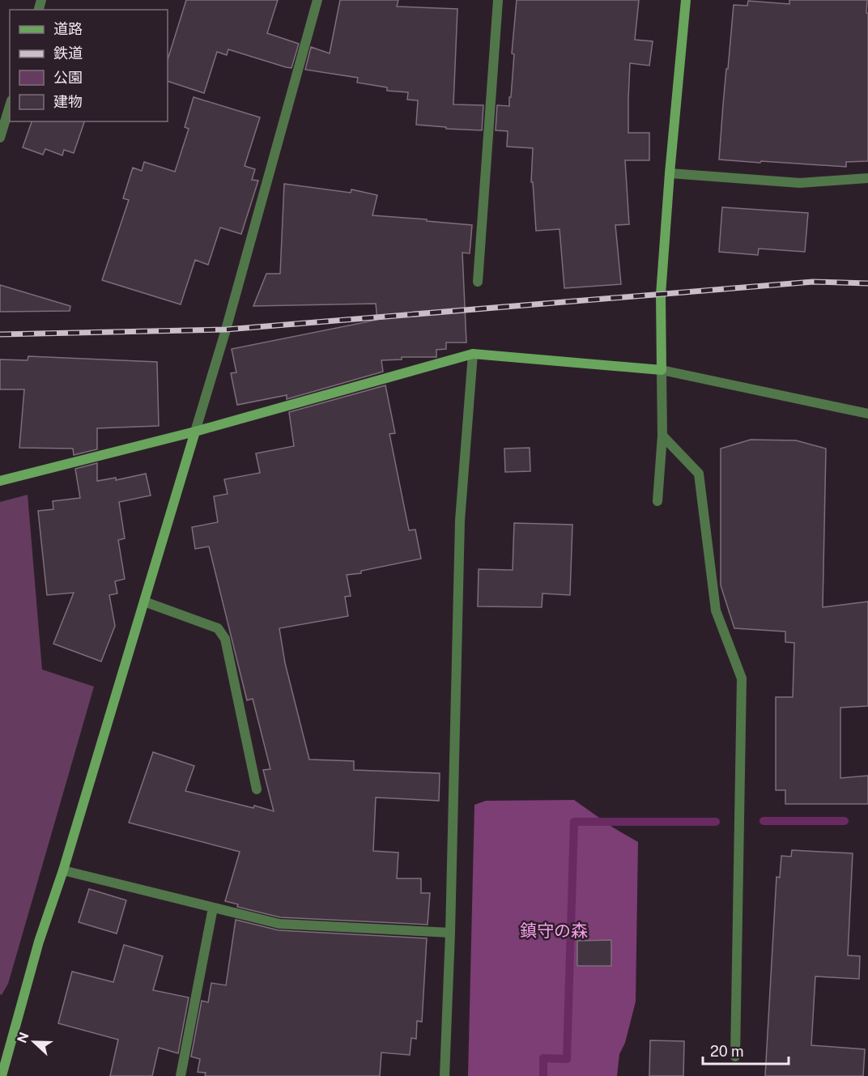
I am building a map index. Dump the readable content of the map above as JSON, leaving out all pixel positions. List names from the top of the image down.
{
  "parks": ["鎮守の森"],
  "legend": [
    "道路",
    "鉄道",
    "公園",
    "建物"
  ],
  "scale_bar": "20 m",
  "north": "left"
}
